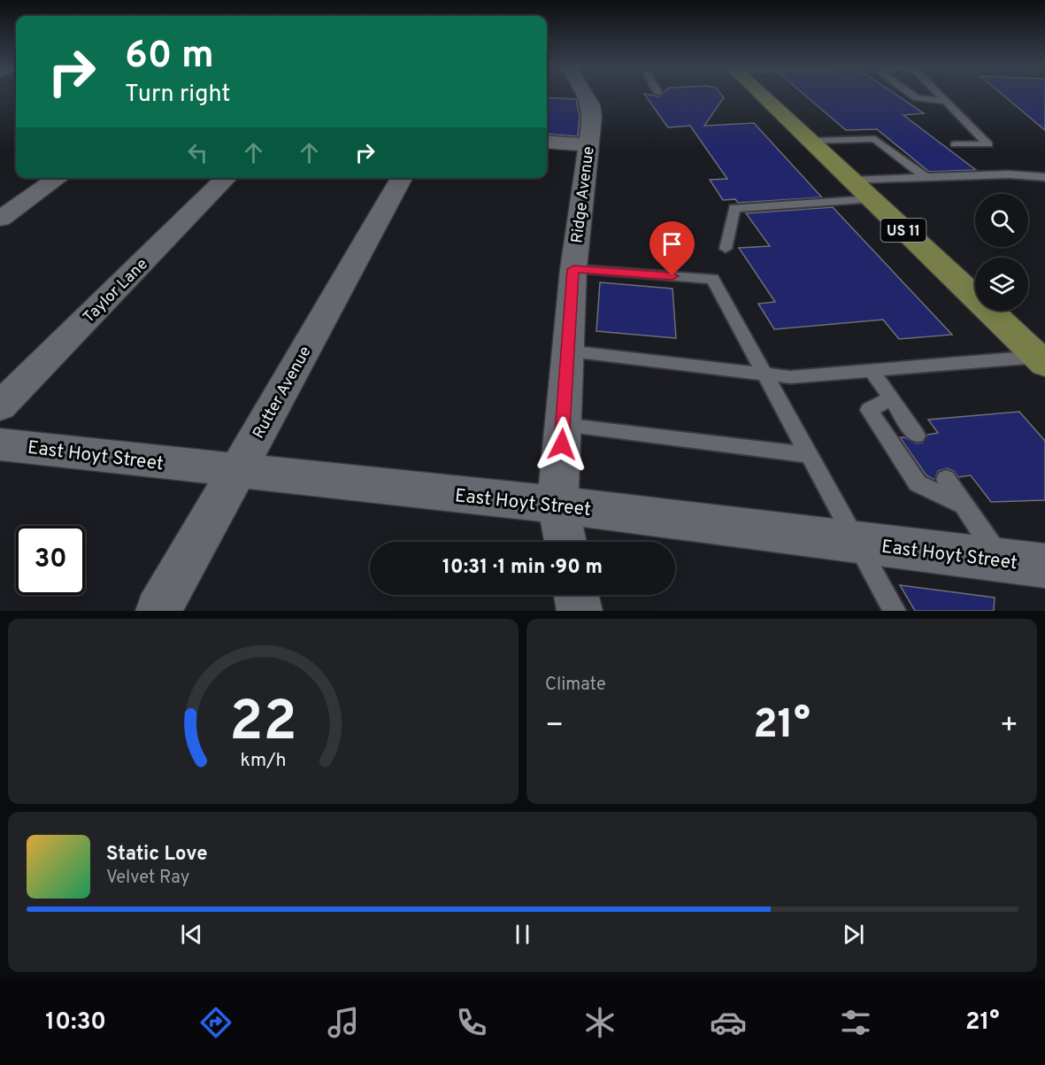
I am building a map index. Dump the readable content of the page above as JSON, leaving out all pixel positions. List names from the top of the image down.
{
  "streets": {
    "main road": ["US 11"],
    "street": [
      "Ridge Avenue",
      "Taylor Lane",
      "Rutter Avenue",
      "East Hoyt Street"
    ]
  },
  "crossings": [
    ["Ridge Avenue", "East Hoyt Street"],
    ["Rutter Avenue", "East Hoyt Street"]
  ],
  "page": {
    "turn": ["60 m", "Turn right"],
    "limit": "30",
    "trip": "10:31 · 1 min · 90 m",
    "tile": "Climate",
    "heat": ["−", "21°", "+"],
    "song": ["Static Love", "Velvet Ray"],
    "tabs": ["10:30", "21°"],
    "gauge": ["22", "km/h"]
  }
}
